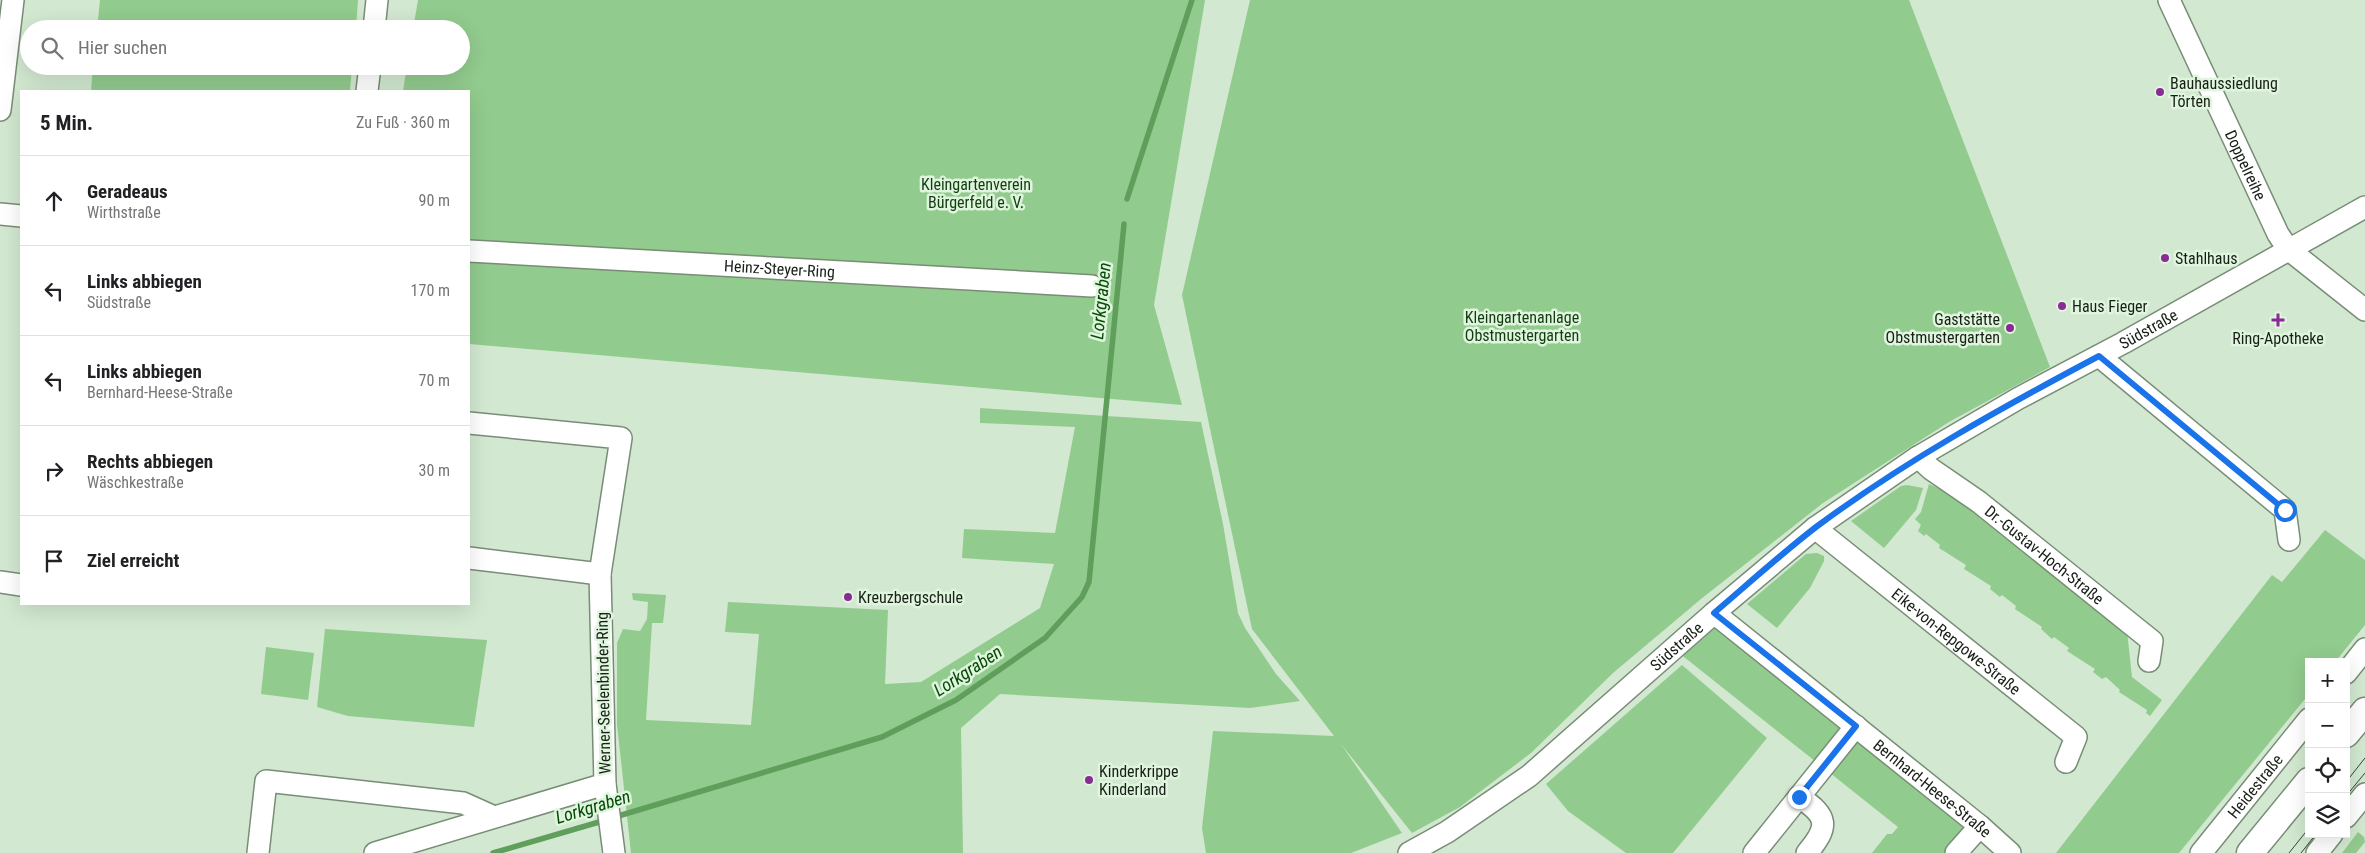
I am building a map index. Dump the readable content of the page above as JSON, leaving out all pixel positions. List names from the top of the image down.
{
  "streets": {
    "street": [
      "Doppelreihe",
      "Heinz-Steyer-Ring",
      "Südstraße",
      "Dr.-Gustav-Hoch-Straße",
      "Eike-von-Repgowe-Straße",
      "Werner-Seelenbinder-Ring",
      "Heidestraße",
      "Bernhard-Heese-Straße"
    ]
  },
  "crossings": [
    ["Doppelreihe", "Südstraße"],
    ["Südstraße", "Dr.-Gustav-Hoch-Straße"],
    ["Südstraße", "Eike-von-Repgowe-Straße"],
    ["Südstraße", "Bernhard-Heese-Straße"]
  ],
  "water": ["Lorkgraben"],
  "parks": ["Kleingartenverein Bürgerfeld e. V.", "Kleingartenanlage Obstmustergarten"],
  "places": {
    "other": [
      "Bauhaussiedlung Törten",
      "Stahlhaus",
      "Haus Fieger",
      "Gaststätte Obstmustergarten",
      "Kreuzbergschule",
      "Kinderkrippe Kinderland"
    ],
    "health": ["Ring-Apotheke"]
  },
  "page": {
    "search": "Hier suchen",
    "heading": ["5 Min.", "Zu Fuß · 360 m"],
    "list": [
      ["Geradeaus", "Wirthstraße", "90 m"],
      ["Links abbiegen", "Südstraße", "170 m"],
      ["Links abbiegen", "Bernhard-Heese-Straße", "70 m"],
      ["Rechts abbiegen", "Wäschkestraße", "30 m"],
      "Ziel erreicht"
    ],
    "map_buttons": ["+", "−"]
  }
}
